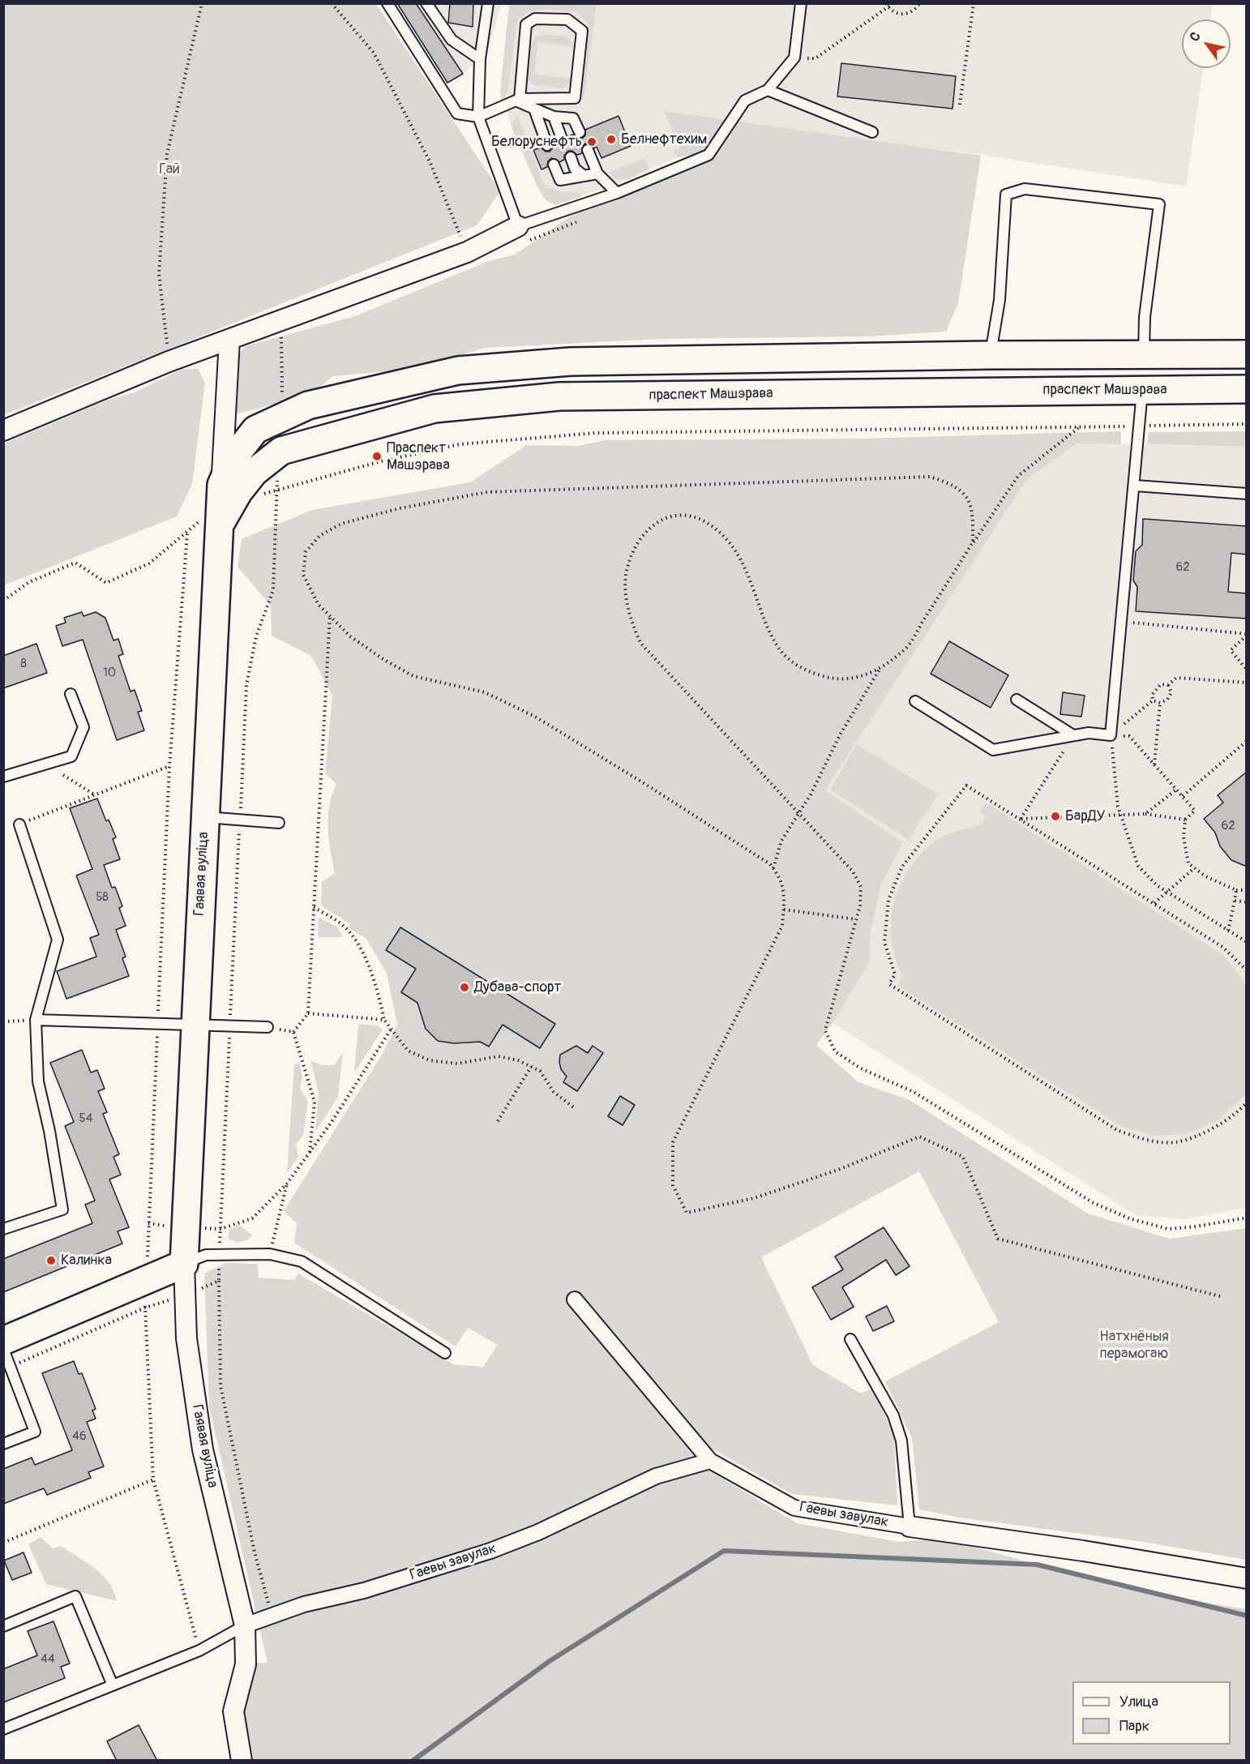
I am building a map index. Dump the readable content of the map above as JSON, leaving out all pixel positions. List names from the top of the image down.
{
  "streets": {
    "main road": ["праспект Машэрава", "Гаявая вуліца"],
    "street": ["Гаевы завулак"]
  },
  "crossings": [
    ["праспект Машэрава", "Гаявая вуліца"],
    ["Гаявая вуліца", "Гаевы завулак"]
  ],
  "parks": ["Гай", "Натхнёныя перамогаю"],
  "places": [
    "Белнефтехим",
    "Белоруснефть",
    "Праспект Машэрава",
    "БарДУ",
    "Дубава-спорт",
    "Калинка"
  ],
  "house_numbers": [
    "62",
    "8",
    "10",
    "62",
    "58",
    "54",
    "46",
    "44"
  ],
  "legend": ["Улица", "Парк"],
  "north": "top left"
}
